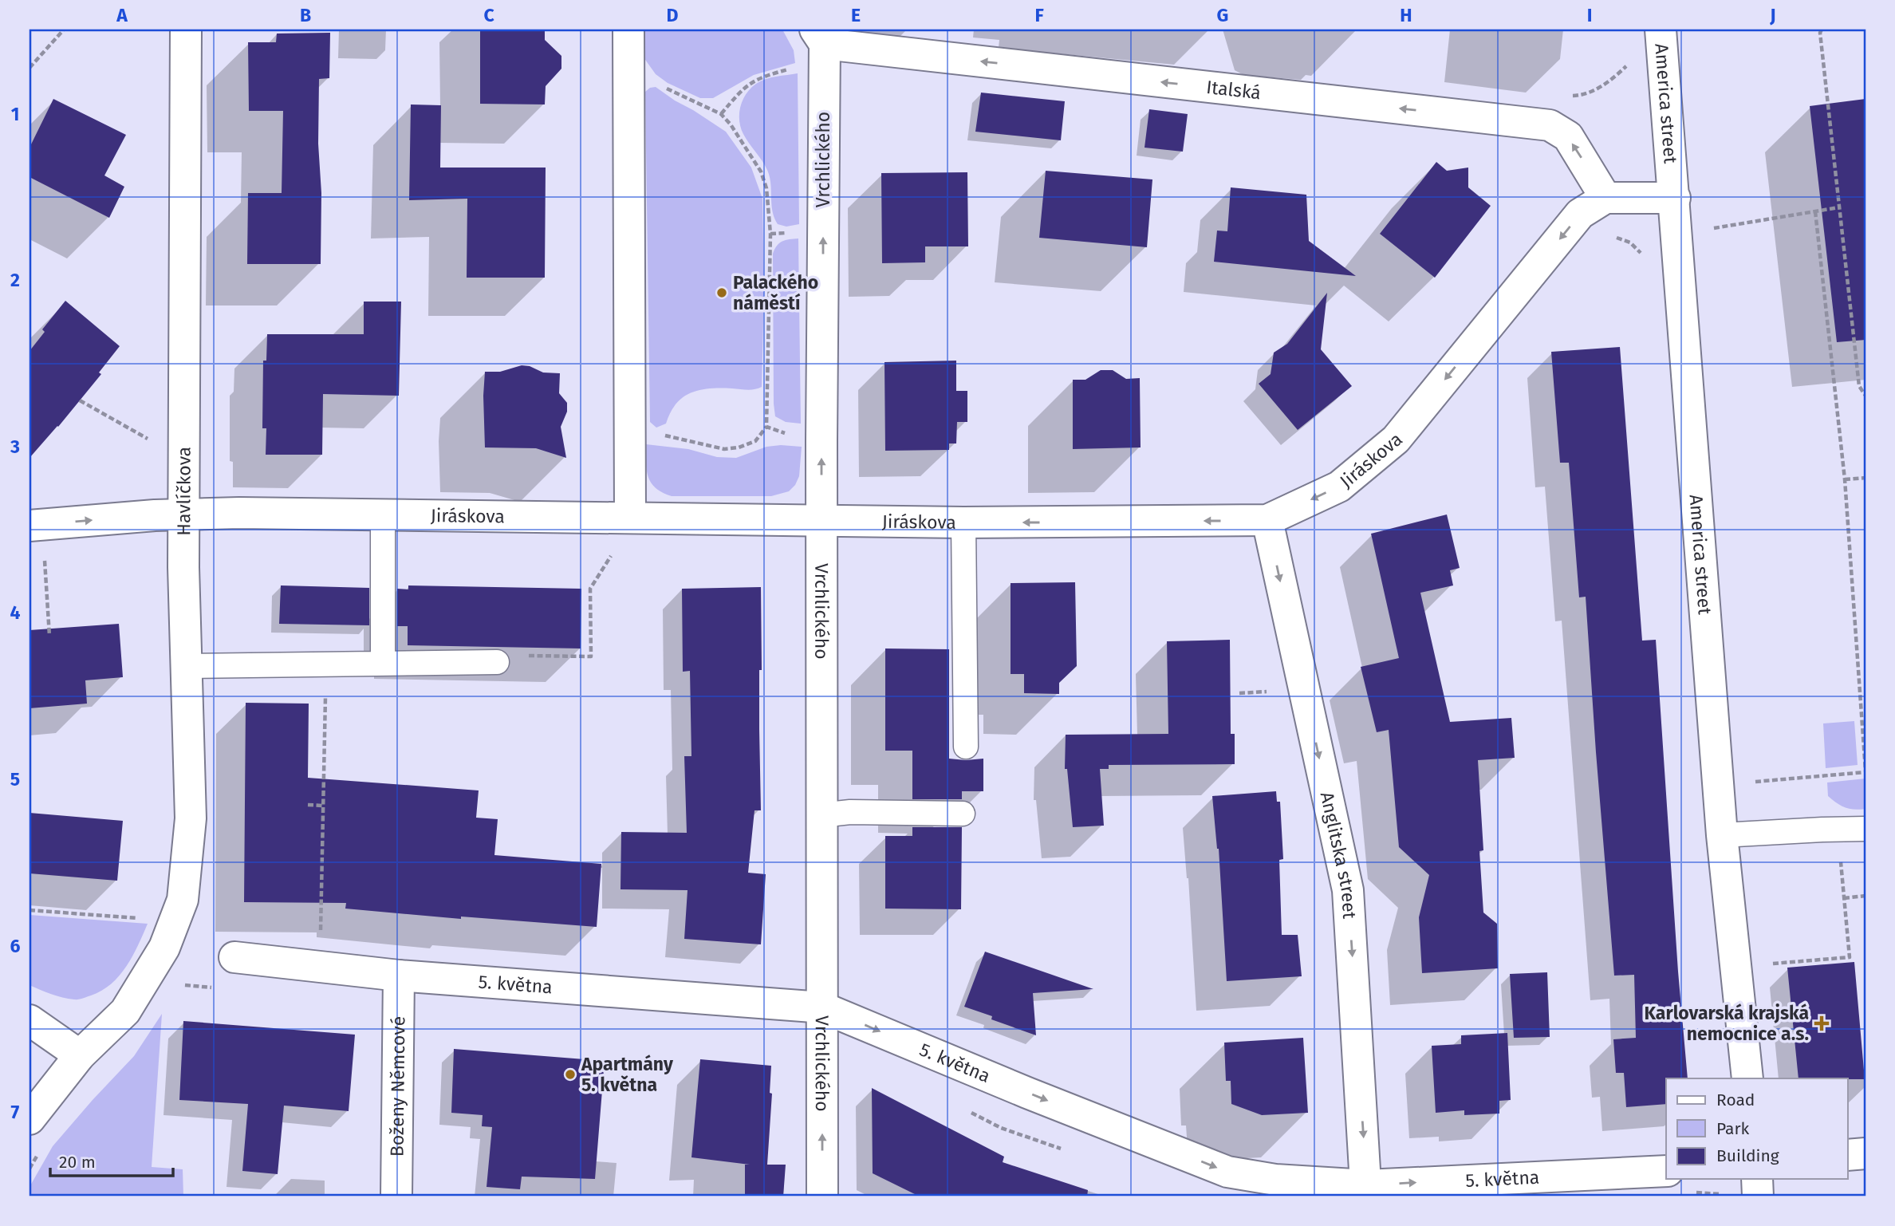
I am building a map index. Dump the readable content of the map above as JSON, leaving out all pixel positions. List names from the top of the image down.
{
  "streets": {
    "street": [
      "Italská",
      "America street",
      "Vrchlického",
      "Jiráskova",
      "Havlíčkova",
      "Anglitska street",
      "5. května",
      "Boženy Němcové"
    ]
  },
  "crossings": [
    ["Italská", "Vrchlického"],
    ["Italská", "Jiráskova"],
    ["Vrchlického", "Jiráskova"],
    ["Vrchlického", "5. května"],
    ["Jiráskova", "Havlíčkova"],
    ["Jiráskova", "Anglitska street"],
    ["Anglitska street", "5. května"],
    ["5. května", "Boženy Němcové"]
  ],
  "one_way": ["Italská", "Anglitska street", "5. května"],
  "places": {
    "other": ["Palackého náměstí", "Apartmány 5. května"],
    "health": ["Karlovarská krajská nemocnice a.s."]
  },
  "legend": ["Road", "Park", "Building"],
  "scale_bar": "20 m",
  "grid": {
    "columns": [
      "A",
      "B",
      "C",
      "D",
      "E",
      "F",
      "G",
      "H",
      "I",
      "J"
    ],
    "rows": [
      "1",
      "2",
      "3",
      "4",
      "5",
      "6",
      "7"
    ]
  }
}
